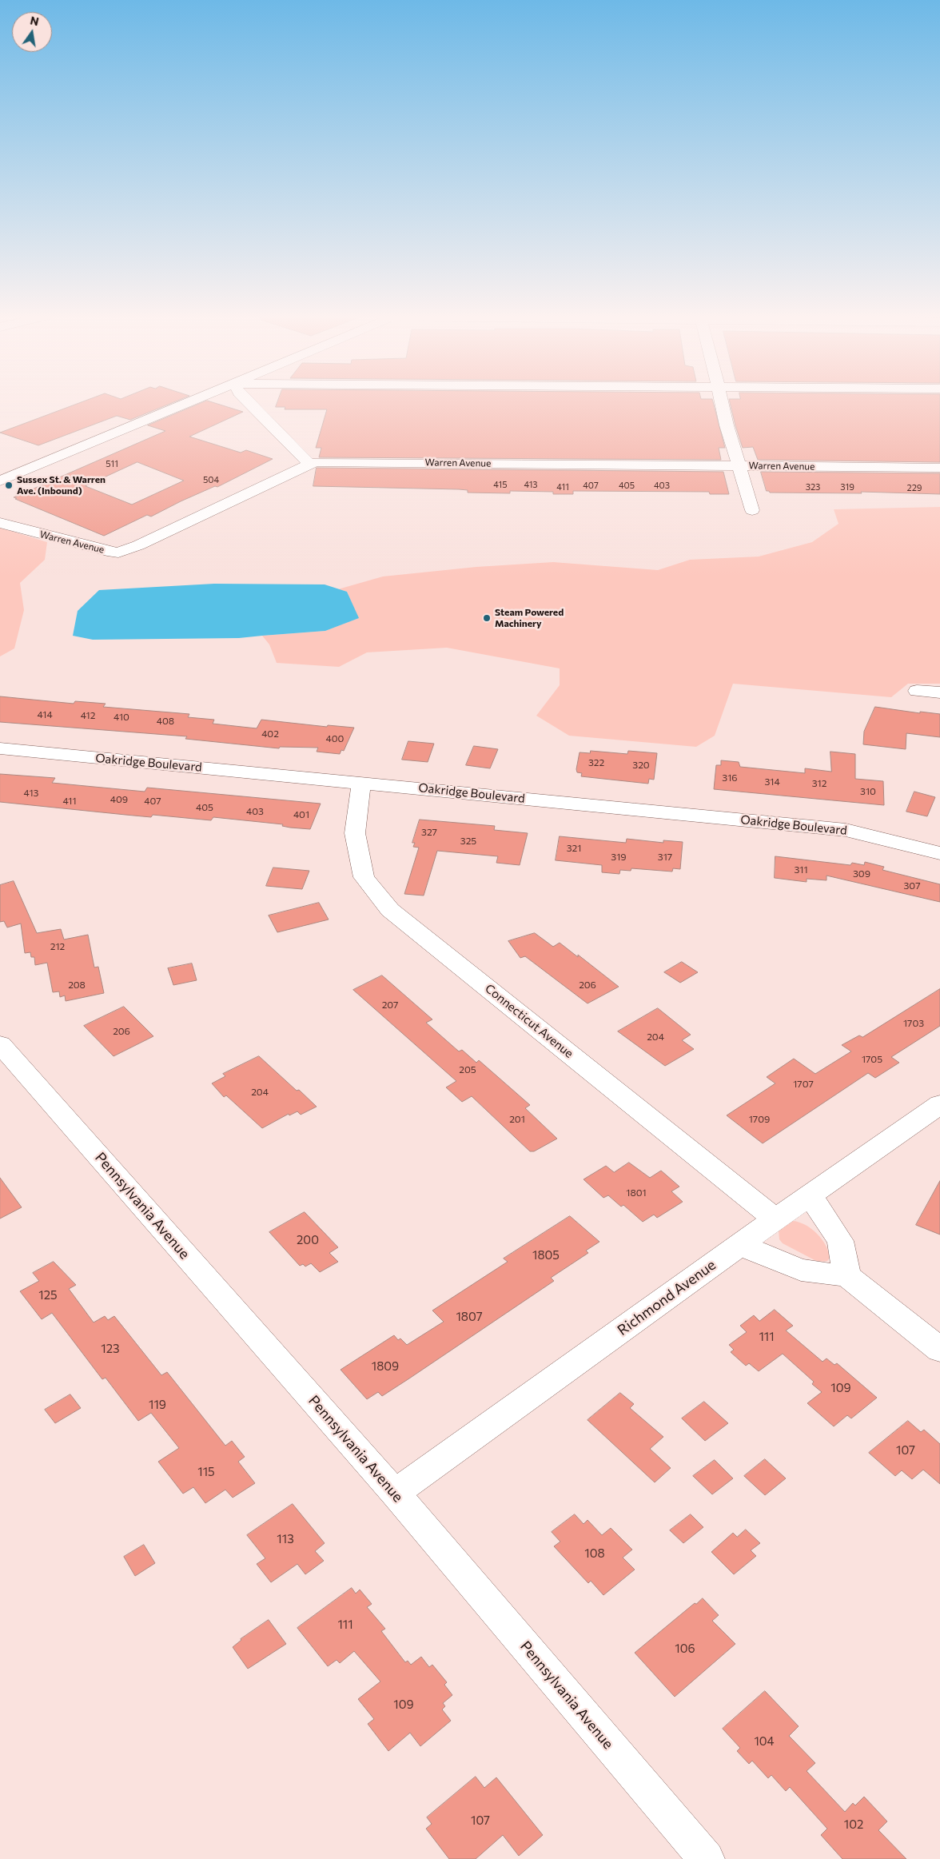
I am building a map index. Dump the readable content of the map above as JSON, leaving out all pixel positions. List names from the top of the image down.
{
  "streets": {
    "street": [
      "Warren Avenue",
      "Oakridge Boulevard",
      "Connecticut Avenue",
      "Pennsylvania Avenue",
      "Richmond Avenue"
    ]
  },
  "crossings": [
    ["Oakridge Boulevard", "Connecticut Avenue"],
    ["Connecticut Avenue", "Richmond Avenue"],
    ["Pennsylvania Avenue", "Richmond Avenue"]
  ],
  "places": ["Sussex St. & Warren Ave. (Inbound)", "Steam Powered Machinery"],
  "house_numbers": [
    "511",
    "504",
    "415",
    "413",
    "407",
    "405",
    "403",
    "411",
    "323",
    "319",
    "229",
    "414",
    "412",
    "410",
    "408",
    "402",
    "400",
    "322",
    "320",
    "316",
    "314",
    "312",
    "310",
    "413",
    "409",
    "411",
    "407",
    "405",
    "403",
    "401",
    "327",
    "325",
    "321",
    "319",
    "317",
    "311",
    "309",
    "307",
    "212",
    "208",
    "206",
    "207",
    "1703",
    "206",
    "204",
    "1705",
    "205",
    "1707",
    "204",
    "201",
    "1709",
    "1801",
    "200",
    "1805",
    "125",
    "1807",
    "111",
    "123",
    "1809",
    "109",
    "119",
    "107",
    "115",
    "113",
    "108",
    "111",
    "106",
    "109",
    "104",
    "107",
    "102"
  ],
  "north": "top"
}
